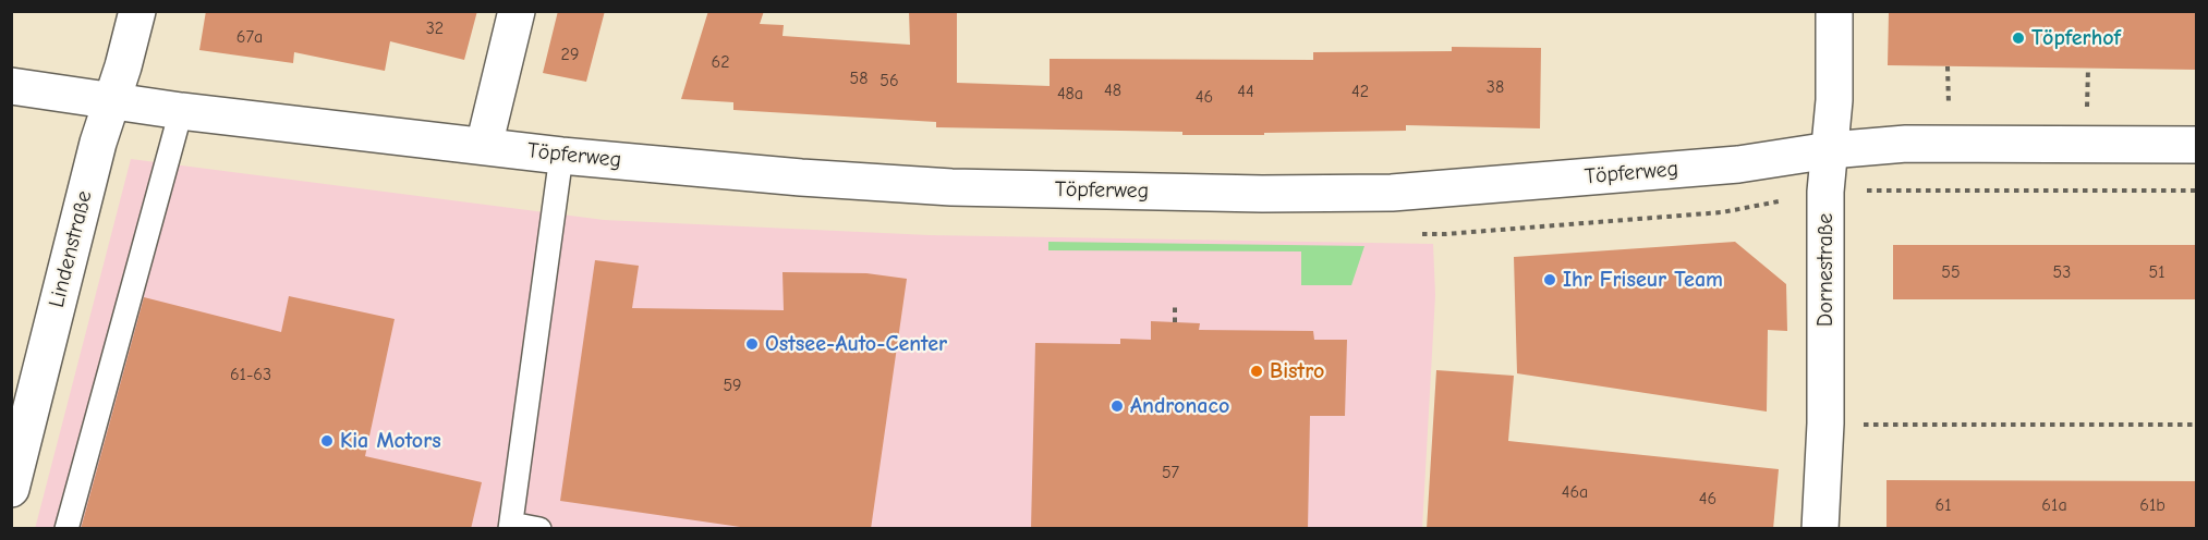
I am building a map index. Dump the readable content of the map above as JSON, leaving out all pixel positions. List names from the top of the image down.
{
  "streets": {
    "main road": ["Töpferweg", "Lindenstraße", "Dornestraße"]
  },
  "crossings": [
    ["Töpferweg", "Lindenstraße"],
    ["Töpferweg", "Dornestraße"]
  ],
  "places": [
    "Töpferhof",
    "Ihr Friseur Team",
    "Ostsee-Auto-Center",
    "Bistro",
    "Andronaco",
    "Kia Motors"
  ],
  "house_numbers": [
    "32",
    "67a",
    "29",
    "62",
    "58",
    "56",
    "38",
    "48",
    "44",
    "42",
    "48a",
    "46",
    "55",
    "53",
    "51",
    "61-63",
    "59",
    "57",
    "46a",
    "46",
    "61",
    "61a",
    "61b"
  ]
}
